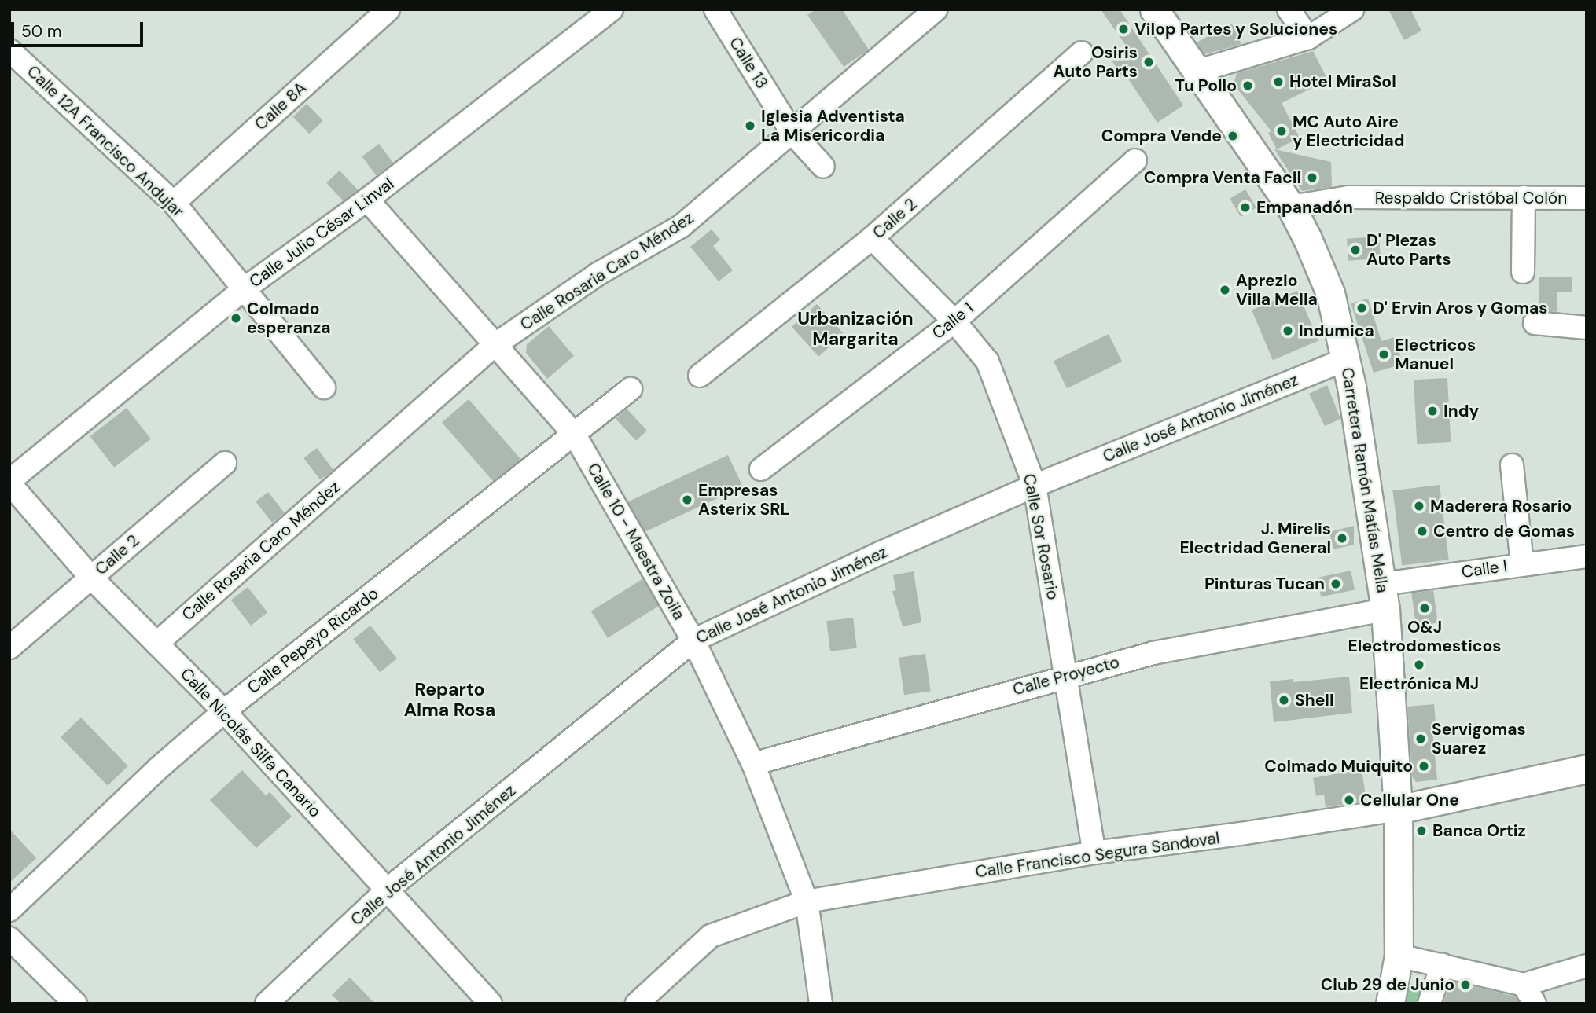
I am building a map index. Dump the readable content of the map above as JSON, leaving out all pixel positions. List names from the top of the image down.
{
  "streets": {
    "main road": ["Carretera Ramón Matías Mella", "Calle Francisco Segura Sandoval"],
    "street": [
      "Calle 13",
      "Calle 8A",
      "Calle 12A Francisco Andujar",
      "Respaldo Cristóbal Colón",
      "Calle 2",
      "Calle Julio César Linval",
      "Calle Rosaria Caro Méndez",
      "Calle 1",
      "Calle José Antonio Jiménez",
      "Calle Sor Rosario",
      "Calle 10 - Maestra Zoila",
      "Calle I",
      "Calle Pepeyo Ricardo",
      "Calle Proyecto",
      "Calle Nicolás Silfa Canario"
    ]
  },
  "crossings": [
    ["Calle 13", "Calle Rosaria Caro Méndez"],
    ["Calle 8A", "Calle 12A Francisco Andujar"],
    ["Calle 12A Francisco Andujar", "Calle Julio César Linval"],
    ["Respaldo Cristóbal Colón", "Carretera Ramón Matías Mella"],
    ["Calle 2", "Calle Sor Rosario"],
    ["Calle 2", "Calle Nicolás Silfa Canario"],
    ["Calle Julio César Linval", "Calle 10 - Maestra Zoila"],
    ["Calle Julio César Linval", "Calle Nicolás Silfa Canario"],
    ["Calle Rosaria Caro Méndez", "Calle 10 - Maestra Zoila"],
    ["Calle Rosaria Caro Méndez", "Calle Nicolás Silfa Canario"],
    ["Calle 1", "Calle Sor Rosario"],
    ["Calle José Antonio Jiménez", "Carretera Ramón Matías Mella"],
    ["Calle José Antonio Jiménez", "Calle Sor Rosario"],
    ["Calle José Antonio Jiménez", "Calle 10 - Maestra Zoila"],
    ["Calle José Antonio Jiménez", "Calle Nicolás Silfa Canario"],
    ["Carretera Ramón Matías Mella", "Calle I"],
    ["Carretera Ramón Matías Mella", "Calle Proyecto"],
    ["Carretera Ramón Matías Mella", "Calle Francisco Segura Sandoval"],
    ["Calle Sor Rosario", "Calle Proyecto"],
    ["Calle Sor Rosario", "Calle Francisco Segura Sandoval"],
    ["Calle 10 - Maestra Zoila", "Calle Pepeyo Ricardo"],
    ["Calle 10 - Maestra Zoila", "Calle Proyecto"],
    ["Calle 10 - Maestra Zoila", "Calle Francisco Segura Sandoval"],
    ["Calle I", "Calle Proyecto"],
    ["Calle Pepeyo Ricardo", "Calle Nicolás Silfa Canario"]
  ],
  "districts": ["Urbanización Margarita", "Reparto Alma Rosa"],
  "places": [
    "Vilop Partes y Soluciones",
    "Osiris Auto Parts",
    "Hotel MiraSol",
    "Tu Pollo",
    "Iglesia Adventista La Misericordia",
    "MC Auto Aire y Electricidad",
    "Compra Vende",
    "Compra Venta Facil",
    "Empanadón",
    "D' Piezas Auto Parts",
    "Aprezio Villa Mella",
    "D' Ervin Aros y Gomas",
    "Colmado esperanza",
    "Indumica",
    "Electricos Manuel",
    "Indy",
    "Empresas Asterix SRL",
    "Maderera Rosario",
    "Centro de Gomas",
    "J. Mirelis Electridad General",
    "Pinturas Tucan",
    "O&J Electrodomesticos",
    "Electrónica MJ",
    "Shell",
    "Servigomas Suarez",
    "Colmado Muiquito",
    "Cellular One",
    "Banca Ortiz",
    "Club 29 de Junio"
  ],
  "scale_bar": "50 m"
}
